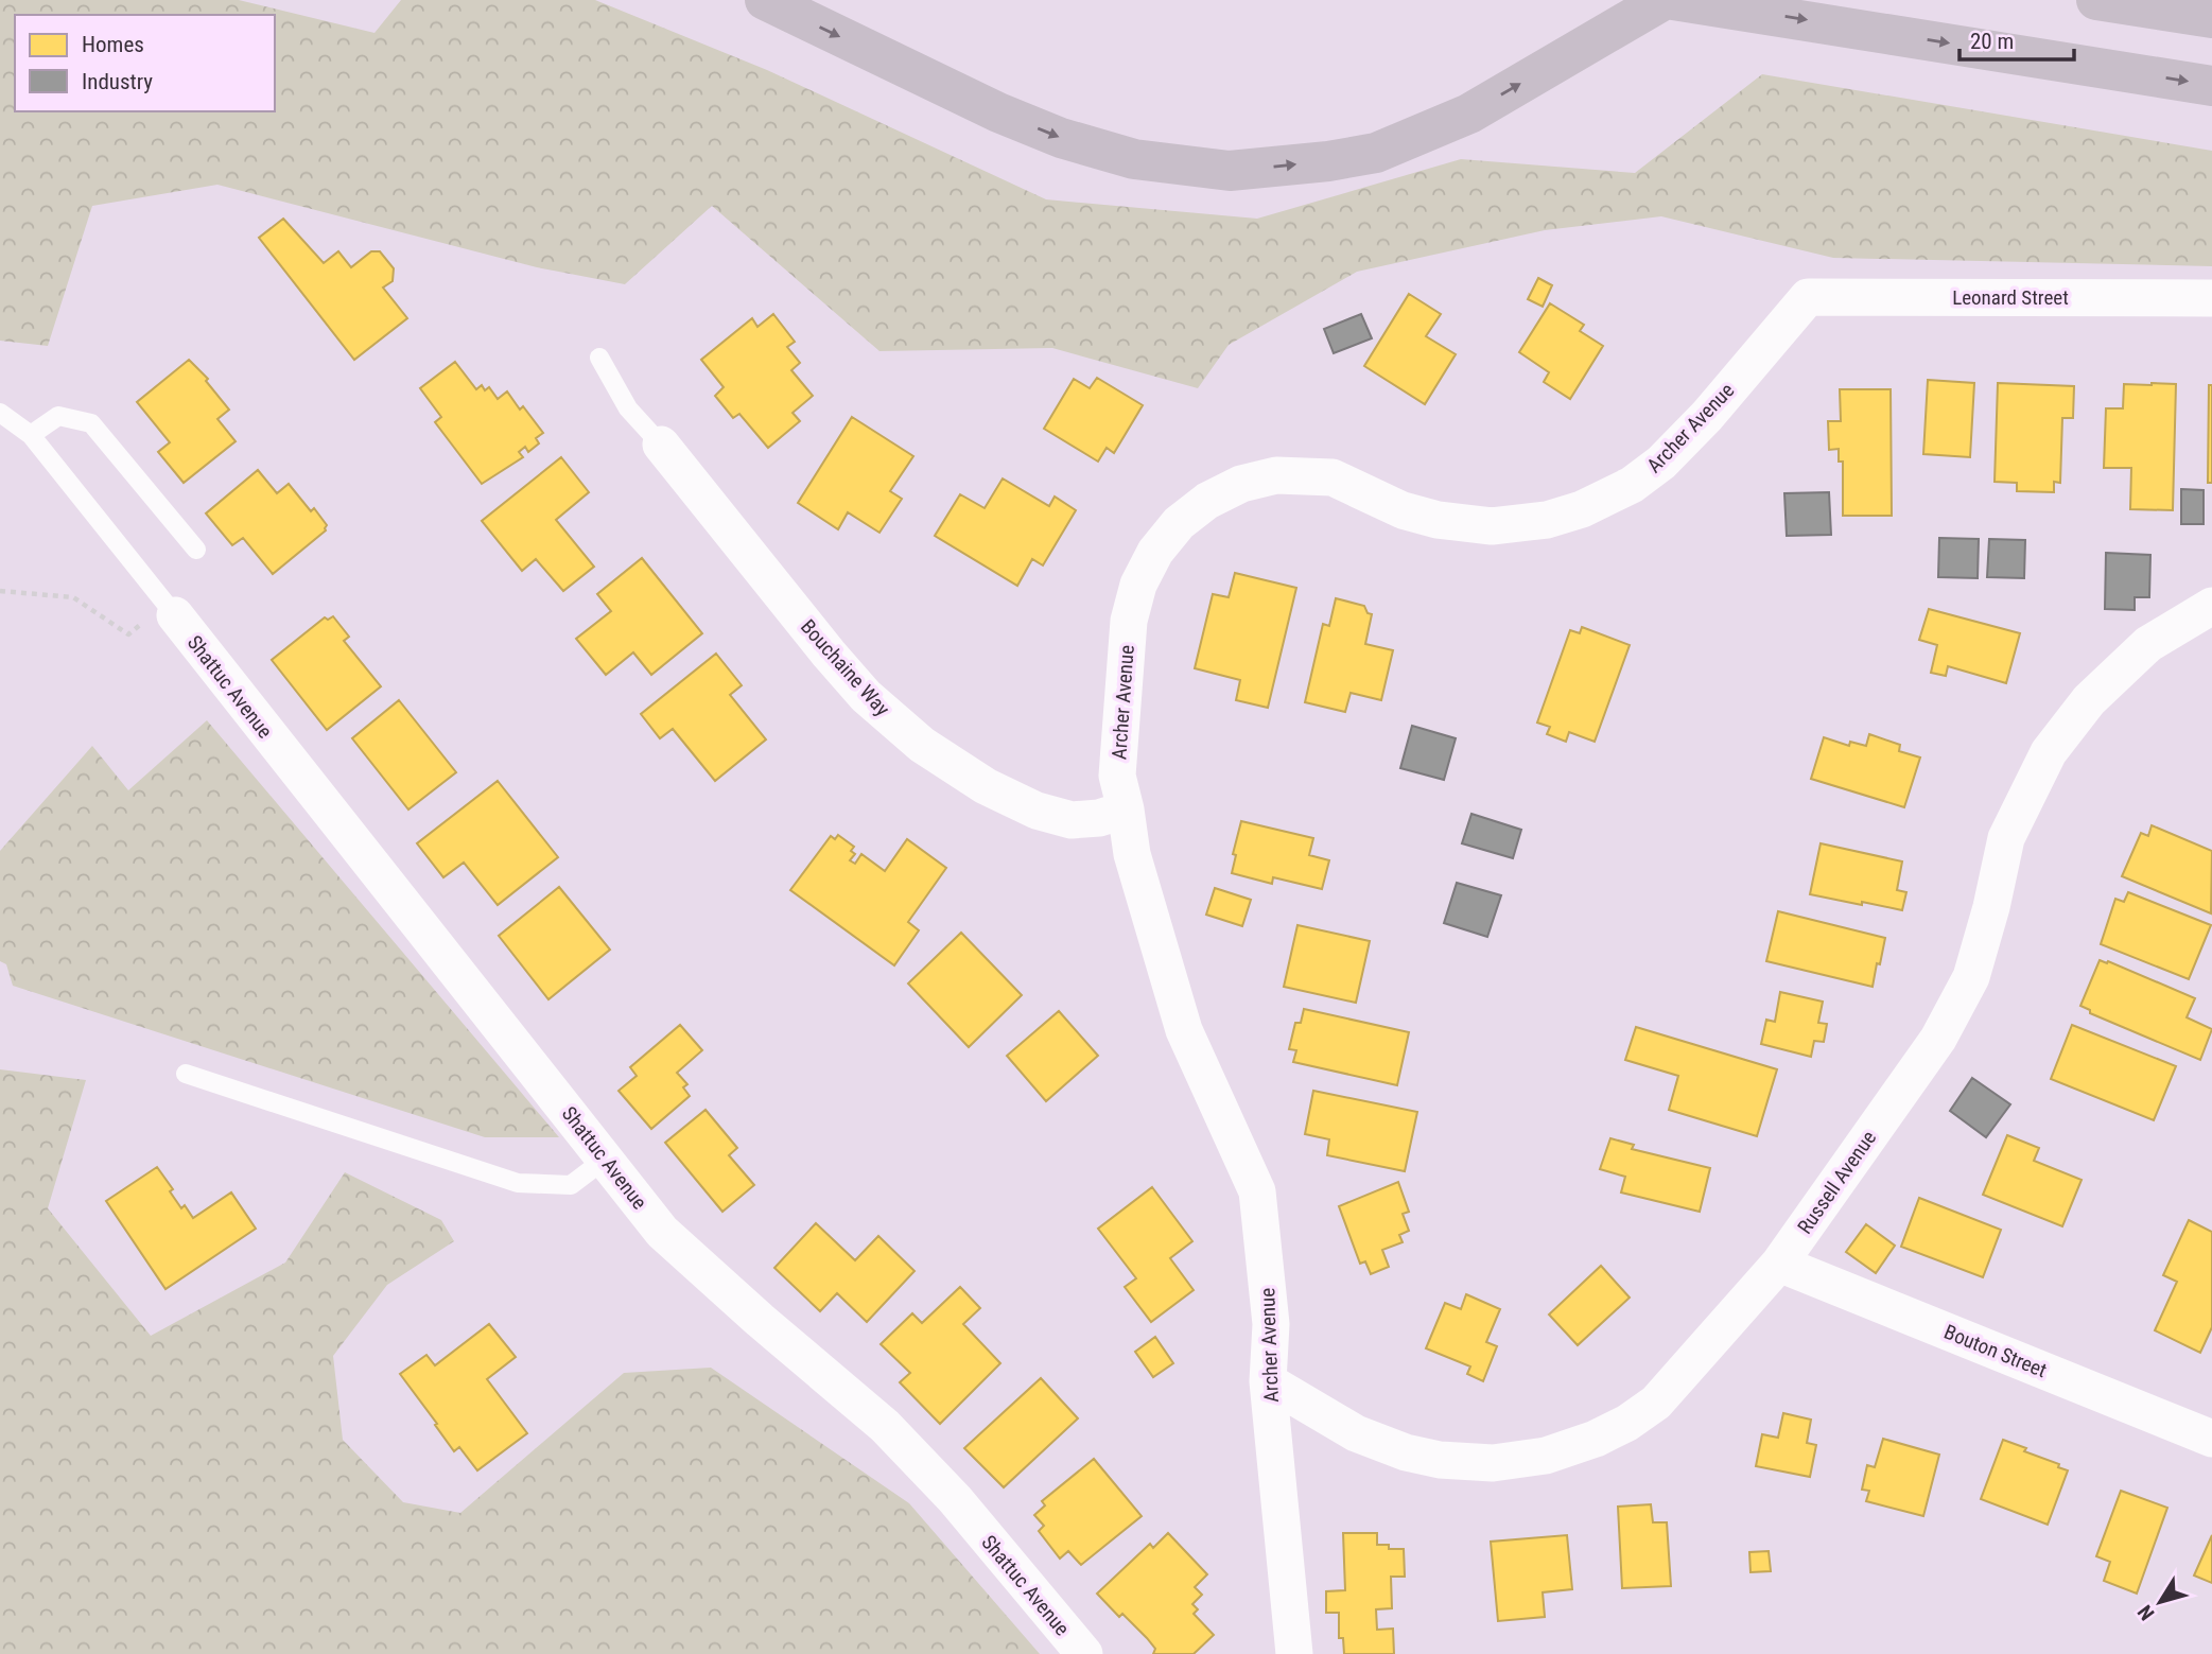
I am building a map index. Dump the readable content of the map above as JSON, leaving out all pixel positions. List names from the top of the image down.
{
  "streets": {
    "street": [
      "Leonard Street",
      "Archer Avenue",
      "Bouchaine Way",
      "Shattuc Avenue",
      "Russell Avenue",
      "Bouton Street"
    ]
  },
  "crossings": [
    ["Leonard Street", "Archer Avenue"],
    ["Archer Avenue", "Bouchaine Way"],
    ["Archer Avenue", "Russell Avenue"],
    ["Russell Avenue", "Bouton Street"]
  ],
  "legend": ["Homes", "Industry"],
  "scale_bar": "20 m",
  "north": "bottom left"
}
